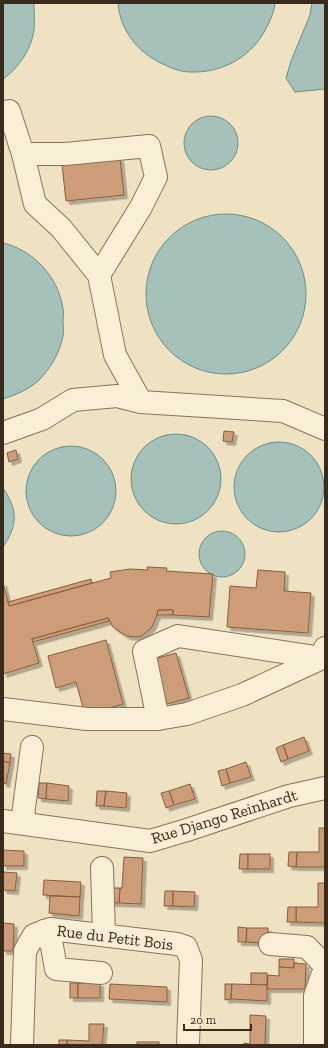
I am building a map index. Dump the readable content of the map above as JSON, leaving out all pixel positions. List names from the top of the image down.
{
  "streets": {
    "lane": ["Rue Django Reinhardt", "Rue du Petit Bois"]
  },
  "scale_bar": "20 m"
}
